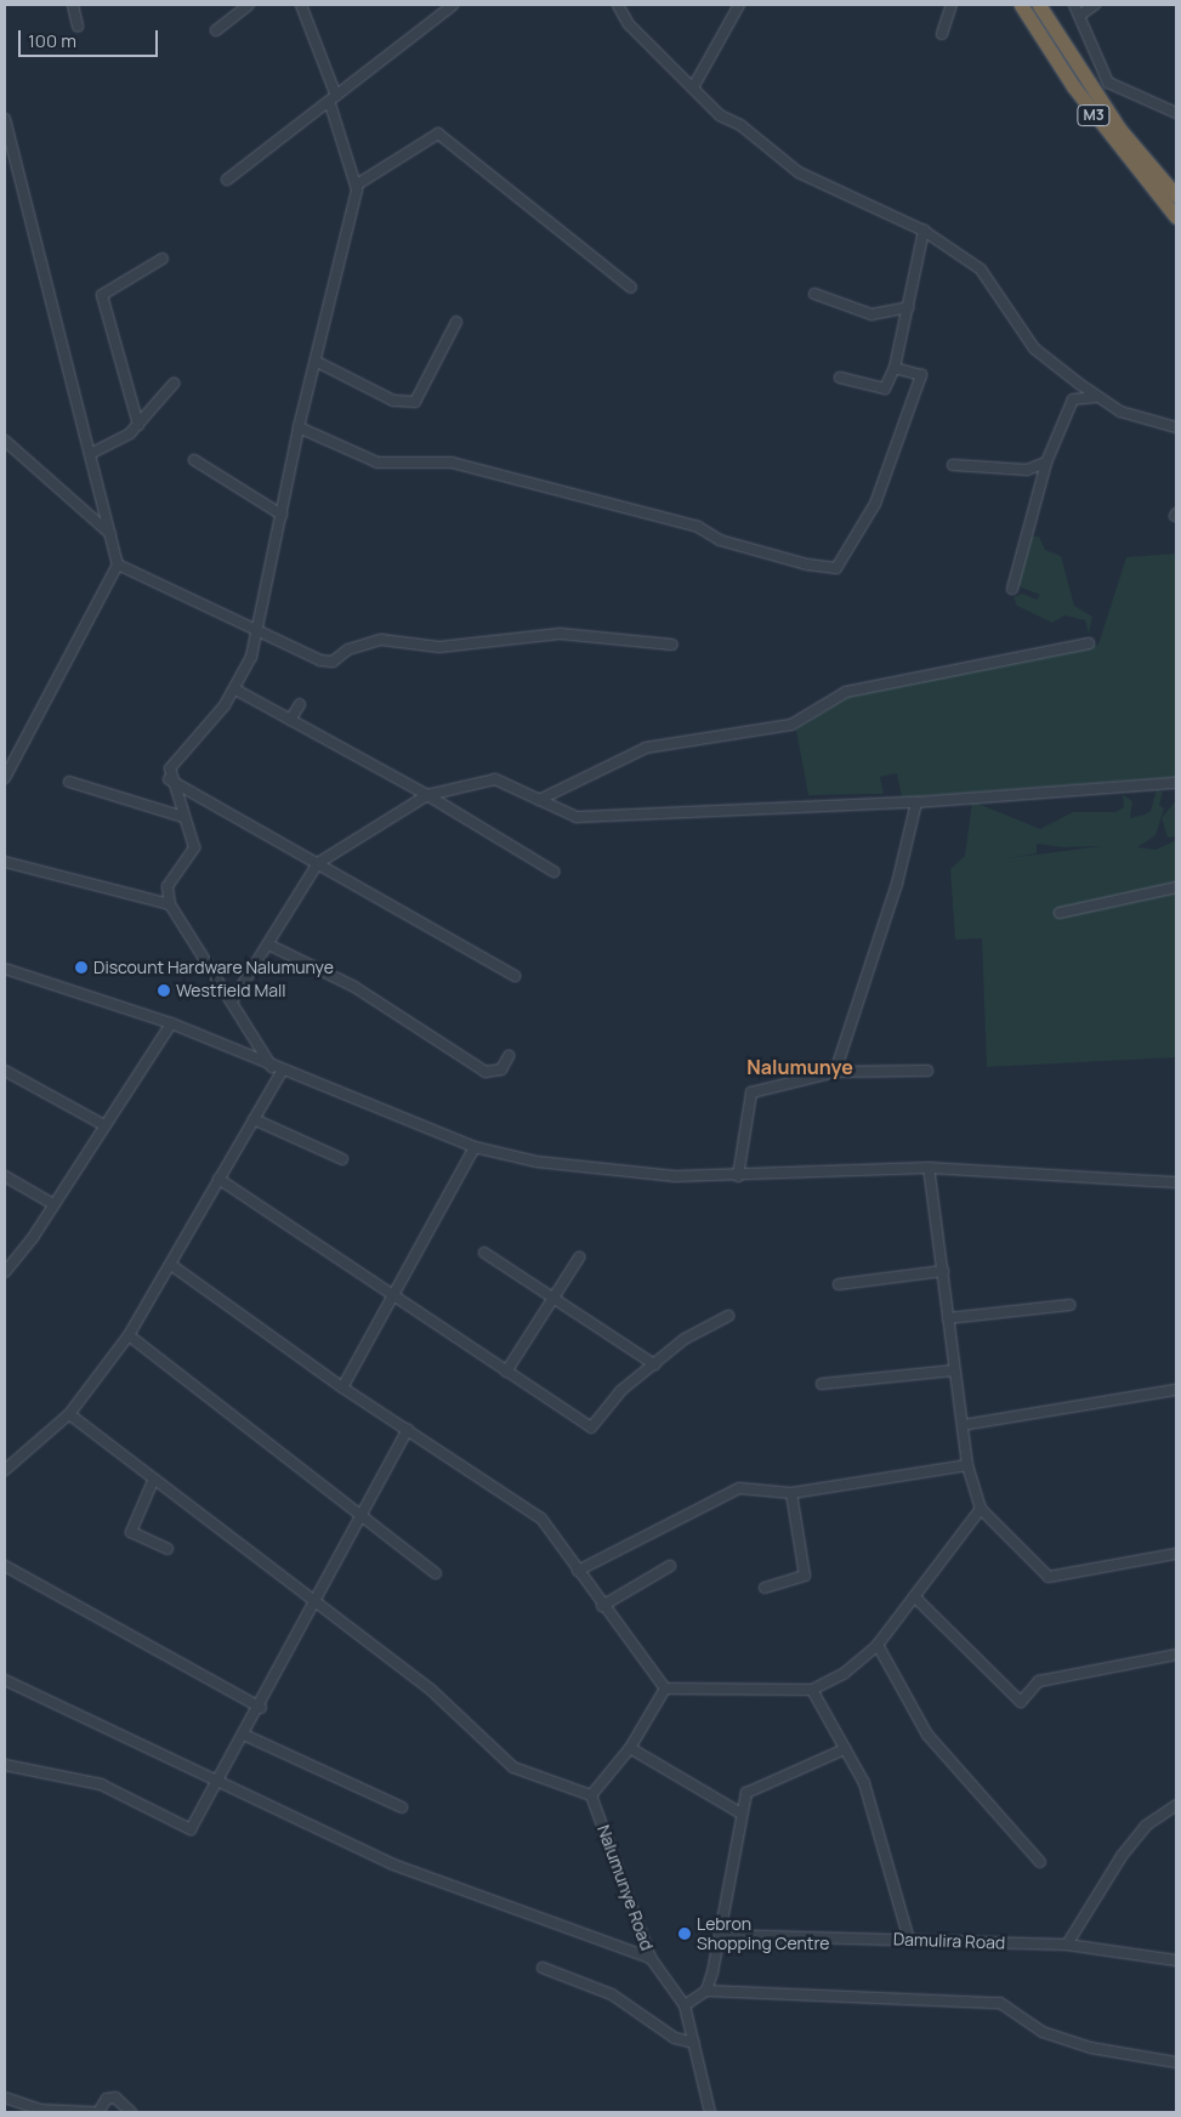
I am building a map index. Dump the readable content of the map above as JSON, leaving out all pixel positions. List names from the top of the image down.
{
  "streets": {
    "highway": ["M3"],
    "street": ["Nalumunye Road", "Damulira Road"]
  },
  "districts": ["Nalumunye"],
  "places": ["Discount Hardware Nalumunye", "Westfield Mall", "Lebron Shopping Centre"],
  "scale_bar": "100 m"
}
